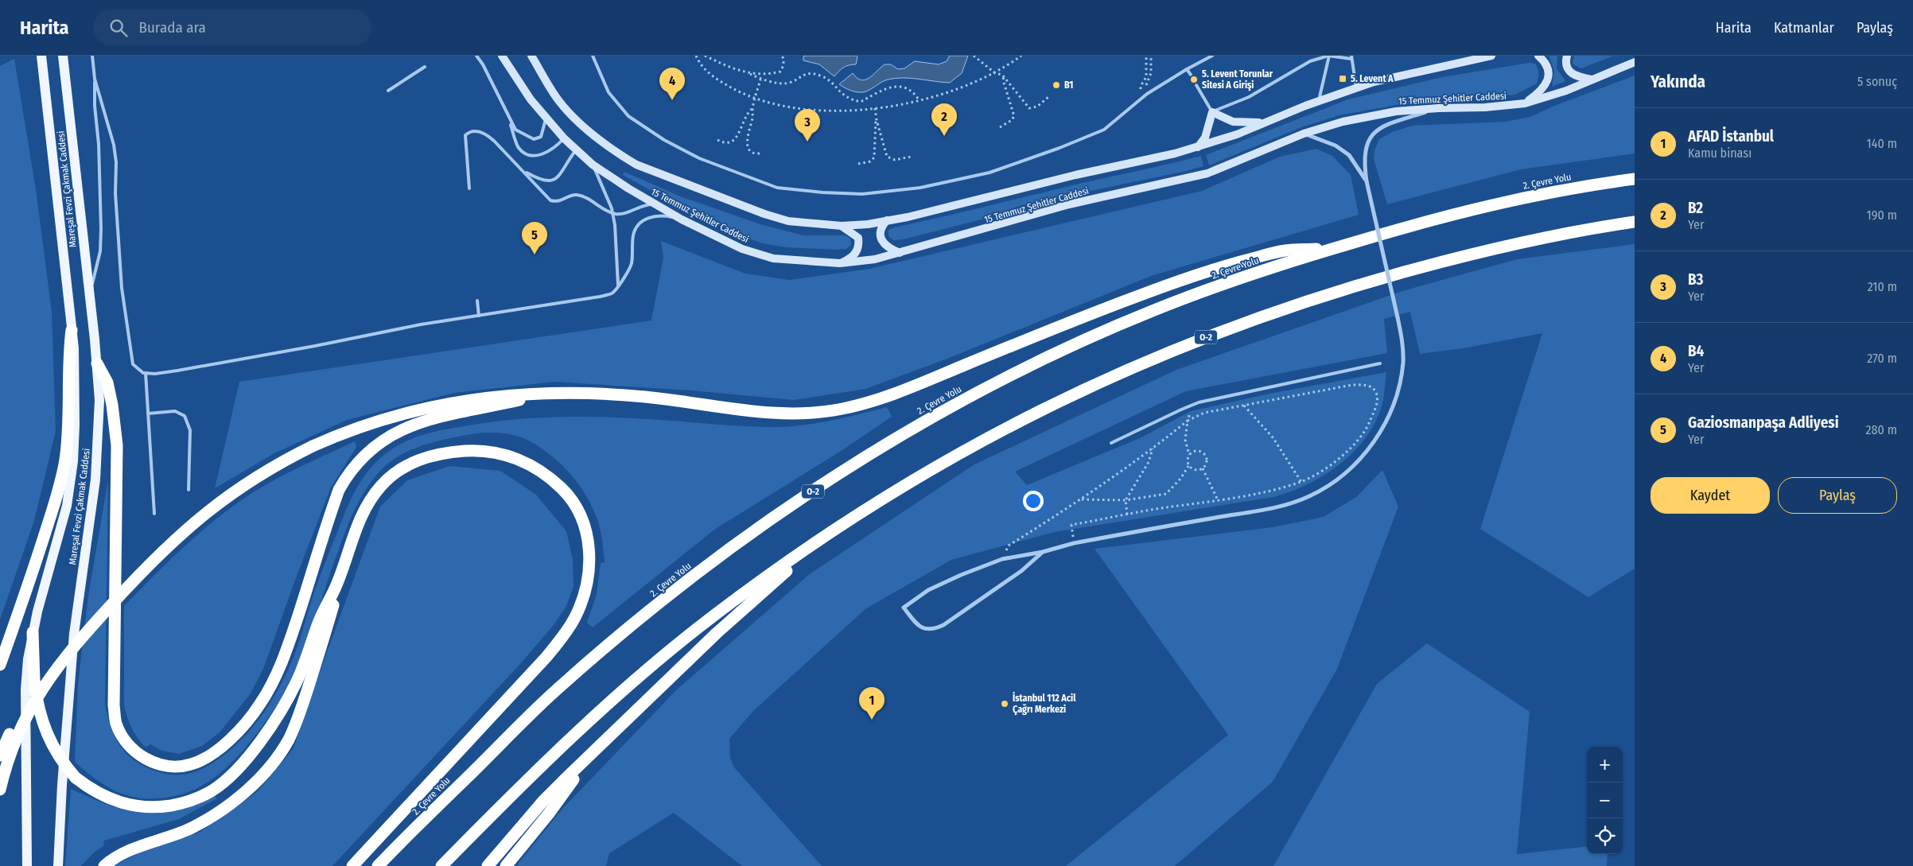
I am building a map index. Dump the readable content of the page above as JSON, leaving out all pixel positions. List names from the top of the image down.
{
  "streets": {
    "highway": ["2. Çevre Yolu", "O-2"],
    "main road": ["15 Temmuz Şehitler Caddesi", "Mareşal Fevzi Çakmak Caddesi"]
  },
  "places": {
    "transit": ["5. Levent A"],
    "other": ["5. Levent Torunlar Sitesi A Girişi", "B1", "İstanbul 112 Acil Çağrı Merkezi"]
  },
  "page": {
    "header": "Harita",
    "search": "Burada ara",
    "nav": ["Harita", "Katmanlar", "Paylaş"],
    "heading": ["Yakında", "5 sonuç"],
    "pins": [
      "4",
      "2",
      "3",
      "5",
      "1"
    ],
    "list": [
      {
        "mark": "1",
        "name": "AFAD İstanbul",
        "note": "Kamu binası",
        "value": "140 m"
      },
      {
        "mark": "2",
        "name": "B2",
        "note": "Yer",
        "value": "190 m"
      },
      {
        "mark": "3",
        "name": "B3",
        "note": "Yer",
        "value": "210 m"
      },
      {
        "mark": "4",
        "name": "B4",
        "note": "Yer",
        "value": "270 m"
      },
      {
        "mark": "5",
        "name": "Gaziosmanpaşa Adliyesi",
        "note": "Yer",
        "value": "280 m"
      }
    ],
    "buttons": ["Kaydet", "Paylaş"],
    "map_buttons": ["+", "−"]
  }
}
